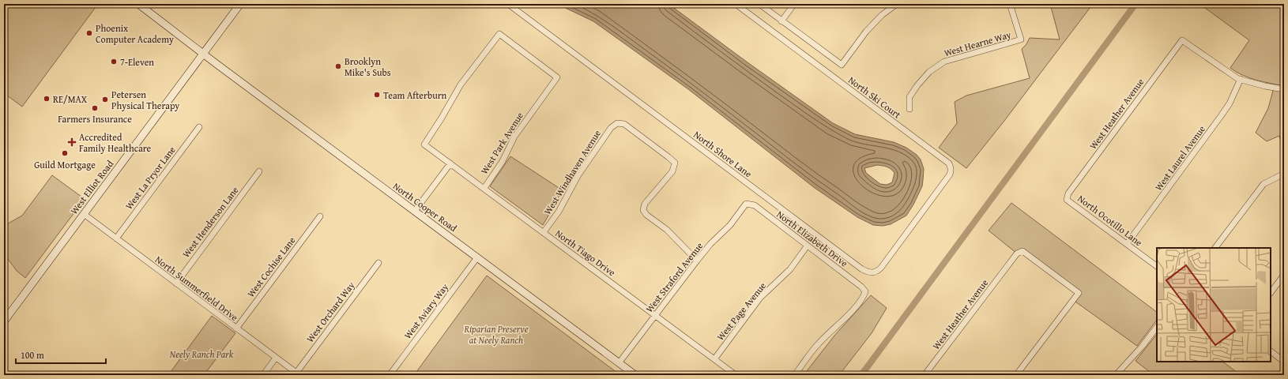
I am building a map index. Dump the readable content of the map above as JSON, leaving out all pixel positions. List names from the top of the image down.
{
  "streets": {
    "main road": ["West Elliot Road", "North Cooper Road"],
    "street": [
      "West Hearne Way",
      "North Ski Court",
      "West Heather Avenue",
      "West Park Avenue",
      "North Shore Lane",
      "West Laurel Avenue",
      "West Windhaven Avenue",
      "West La Pryor Lane",
      "North Ocotillo Lane",
      "West Henderson Lane",
      "North Elizabeth Drive",
      "North Tiago Drive",
      "West Cochise Lane",
      "West Straford Avenue",
      "North Summerfield Drive",
      "West Aviary Way",
      "West Page Avenue",
      "West Orchard Way"
    ]
  },
  "crossings": [
    ["North Ski Court", "North Shore Lane"],
    ["West Heather Avenue", "West Laurel Avenue"],
    ["West Heather Avenue", "North Ocotillo Lane"],
    ["West Park Avenue", "North Tiago Drive"],
    ["West Laurel Avenue", "North Ocotillo Lane"],
    ["West Windhaven Avenue", "North Tiago Drive"],
    ["West Windhaven Avenue", "West Straford Avenue"],
    ["West La Pryor Lane", "North Summerfield Drive"],
    ["West Elliot Road", "North Cooper Road"],
    ["West Elliot Road", "North Summerfield Drive"],
    ["North Cooper Road", "West Straford Avenue"],
    ["North Cooper Road", "West Aviary Way"],
    ["West Henderson Lane", "North Summerfield Drive"],
    ["North Elizabeth Drive", "West Straford Avenue"],
    ["North Elizabeth Drive", "West Page Avenue"],
    ["North Tiago Drive", "West Straford Avenue"],
    ["North Tiago Drive", "West Page Avenue"],
    ["West Cochise Lane", "North Summerfield Drive"],
    ["North Summerfield Drive", "West Orchard Way"]
  ],
  "parks": ["Riparian Preserve at Neely Ranch", "Neely Ranch Park"],
  "places": {
    "other": [
      "Phoenix Computer Academy",
      "7-Eleven",
      "Brooklyn Mike's Subs",
      "Team Afterburn",
      "RE/MAX",
      "Petersen Physical Therapy",
      "Farmers Insurance",
      "Guild Mortgage"
    ],
    "health": ["Accredited Family Healthcare"]
  },
  "scale_bar": "100 m"
}
